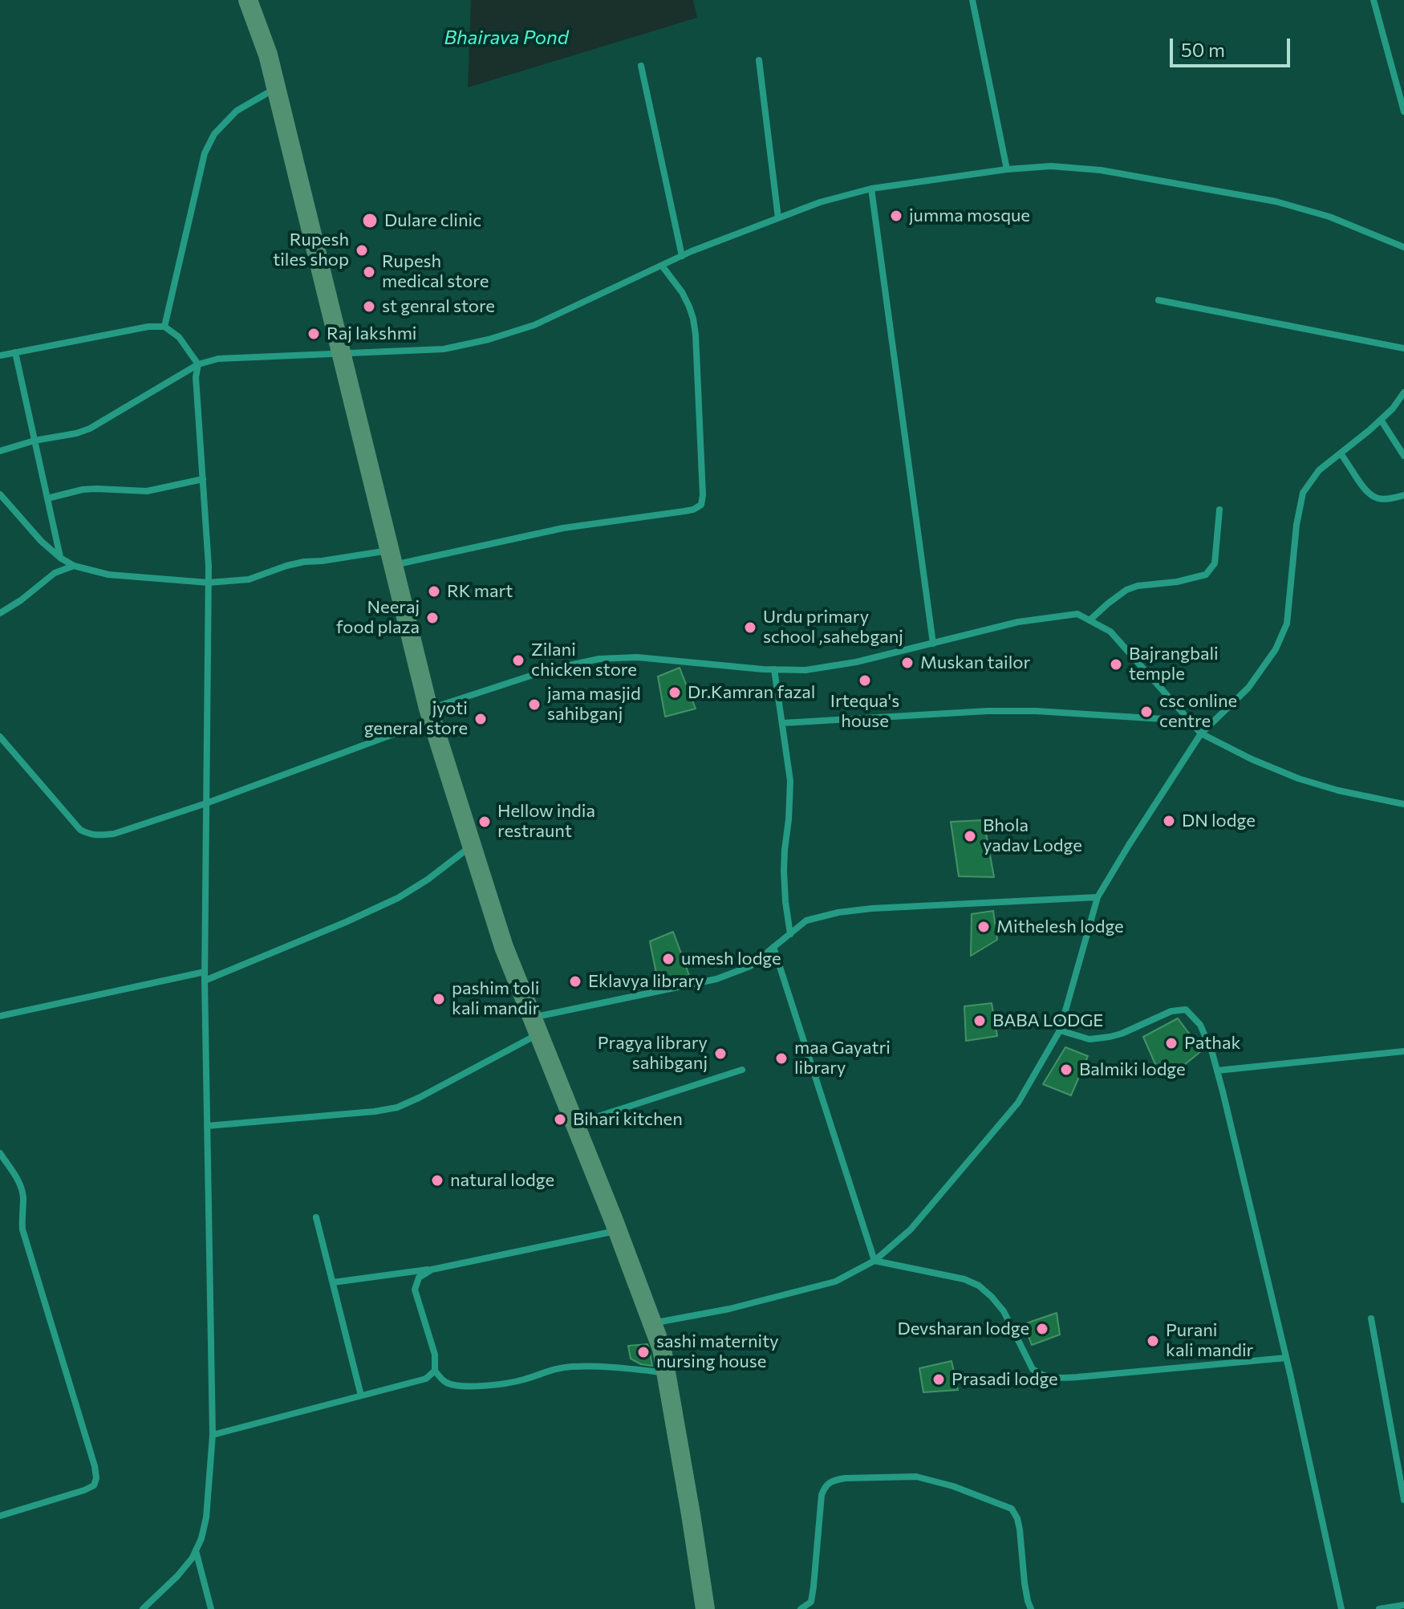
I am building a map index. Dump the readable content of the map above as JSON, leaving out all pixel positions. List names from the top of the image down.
{
  "water": ["Bhairava Pond"],
  "places": [
    "jumma mosque",
    "Dulare clinic",
    "Rupesh tiles shop",
    "Rupesh medical store",
    "st genral store",
    "Raj lakshmi",
    "RK mart",
    "Neeraj food plaza",
    "Urdu primary school ,sahebganj",
    "Zilani chicken store",
    "Muskan tailor",
    "Bajrangbali temple",
    "Irtequa's house",
    "Dr.Kamran fazal",
    "jama masjid sahibganj",
    "csc online centre",
    "jyoti general store",
    "DN lodge",
    "Hellow india restraunt",
    "Bhola yadav Lodge",
    "Mithelesh lodge",
    "umesh lodge",
    "Eklavya library",
    "pashim toli kali mandir",
    "BABA LODGE",
    "Pathak",
    "Pragya library sahibganj",
    "maa Gayatri library",
    "Balmiki lodge",
    "Bihari kitchen",
    "natural lodge",
    "Devsharan lodge",
    "Purani kali mandir",
    "sashi maternity nursing house",
    "Prasadi lodge"
  ],
  "scale_bar": "50 m"
}
